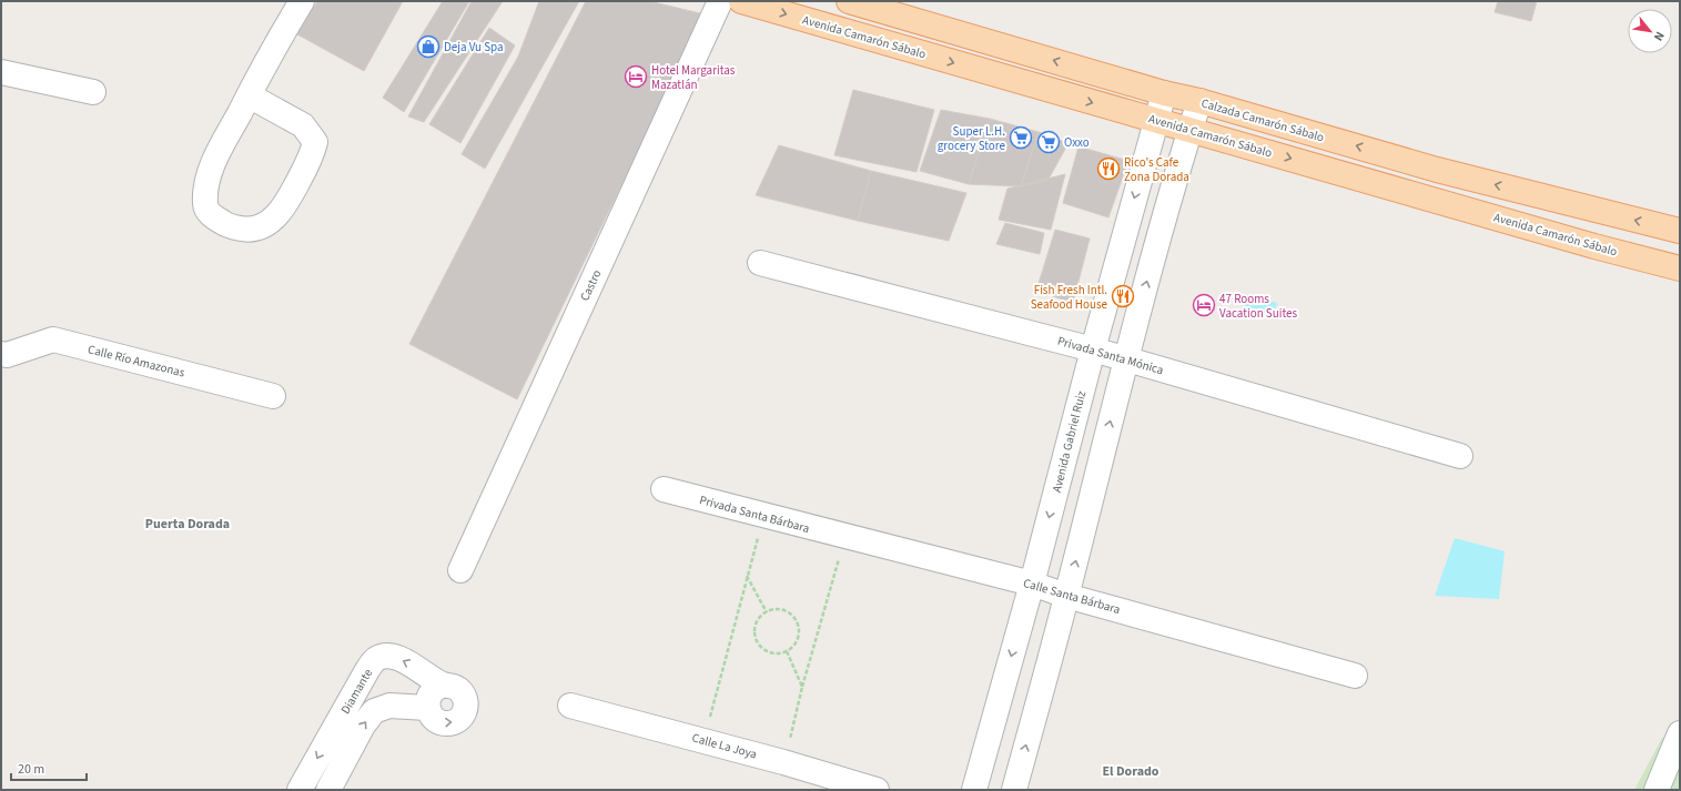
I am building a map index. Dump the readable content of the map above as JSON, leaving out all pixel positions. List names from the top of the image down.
{
  "streets": {
    "main road": ["Avenida Camarón Sábalo", "Calzada Camarón Sábalo"],
    "street": [
      "Castro",
      "Privada Santa Mónica",
      "Calle Río Amazonas",
      "Avenida Gabriel Ruiz",
      "Privada Santa Bárbara",
      "Calle Santa Bárbara",
      "Diamante",
      "Calle La Joya"
    ]
  },
  "crossings": [
    ["Avenida Camarón Sábalo", "Avenida Gabriel Ruiz"],
    ["Calzada Camarón Sábalo", "Avenida Gabriel Ruiz"],
    ["Privada Santa Mónica", "Avenida Gabriel Ruiz"],
    ["Avenida Gabriel Ruiz", "Calle Santa Bárbara"],
    ["Privada Santa Bárbara", "Calle Santa Bárbara"]
  ],
  "one_way": ["Avenida Camarón Sábalo", "Calzada Camarón Sábalo"],
  "districts": ["Puerta Dorada", "El Dorado"],
  "places": {
    "shop": ["Deja Vu Spa"],
    "hotel": ["Hotel Margaritas Mazatlán", "47 Rooms Vacation Suites"],
    "supermarket": ["Super L.H. grocery Store", "Oxxo"],
    "restaurant": ["Rico's Cafe Zona Dorada", "Fish Fresh Intl. Seafood House"]
  },
  "scale_bar": "20 m",
  "north": "bottom right"
}
